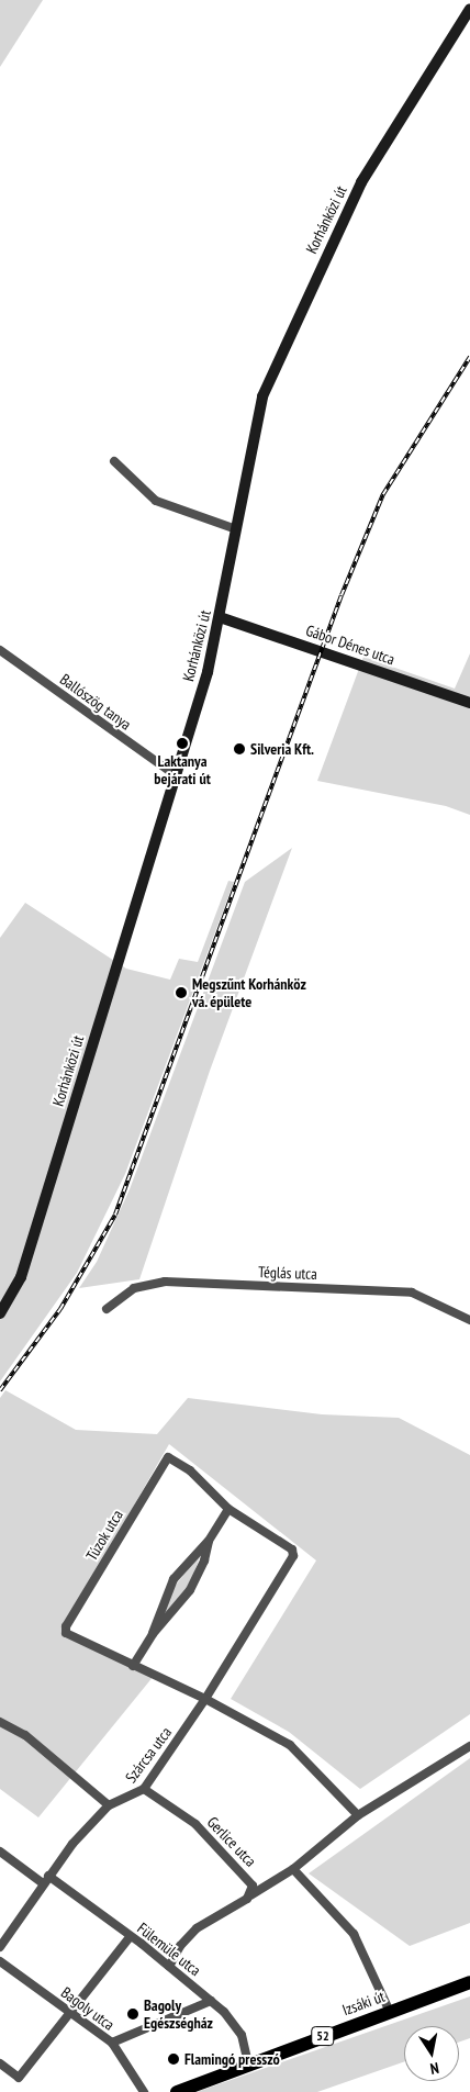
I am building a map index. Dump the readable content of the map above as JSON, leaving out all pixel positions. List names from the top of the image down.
{
  "streets": {
    "main road": ["Izsáki út", "52"],
    "street": [
      "Korhánközi út",
      "Gábor Dénes utca",
      "Ballószög tanya",
      "Téglás utca",
      "Túzok utca",
      "Szárcsa utca",
      "Gerlice utca",
      "Fülemüle utca",
      "Bagoly utca"
    ]
  },
  "crossings": [
    ["Korhánközi út", "Gábor Dénes utca"],
    ["Korhánközi út", "Ballószög tanya"],
    ["Túzok utca", "Szárcsa utca"],
    ["Szárcsa utca", "Gerlice utca"],
    ["Szárcsa utca", "Fülemüle utca"],
    ["Fülemüle utca", "Izsáki út"]
  ],
  "places": [
    "Laktanya bejárati út",
    "Silveria Kft.",
    "Megszűnt Korhánköz vá. épülete",
    "Bagoly Egészségház",
    "Flamingó presszó"
  ],
  "north": "bottom"
}
